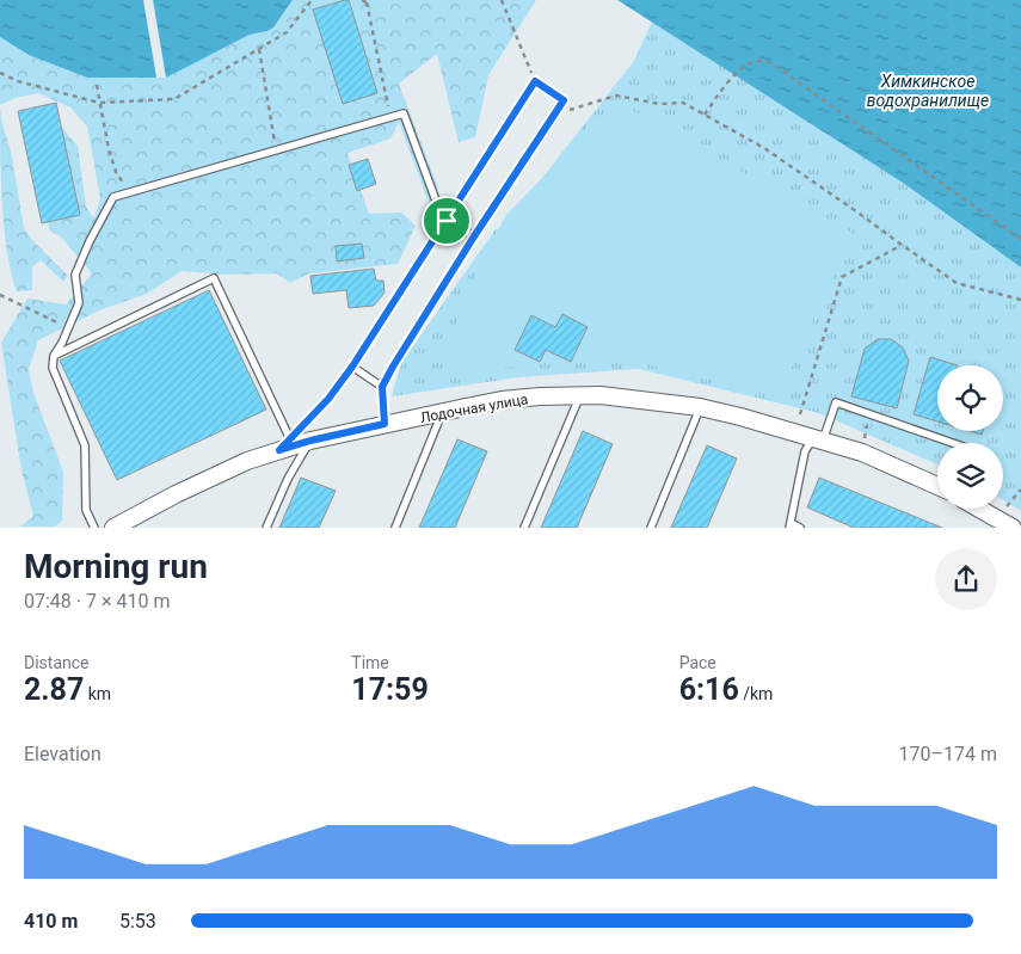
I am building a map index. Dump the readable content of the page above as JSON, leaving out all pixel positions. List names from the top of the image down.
{
  "streets": {
    "street": ["Лодочная улица"]
  },
  "water": ["Химкинское водохранилище"],
  "page": {
    "heading": ["Morning run", "07:48 · 7 × 410 m"],
    "stats": [
      ["Distance", "2.87 km"],
      ["Time", "17:59"],
      ["Pace", "6:16 /km"]
    ],
    "chart": ["Elevation", "170–174 m"],
    "list": [
      {
        "name": "410 m",
        "note": "5:53"
      }
    ]
  }
}
